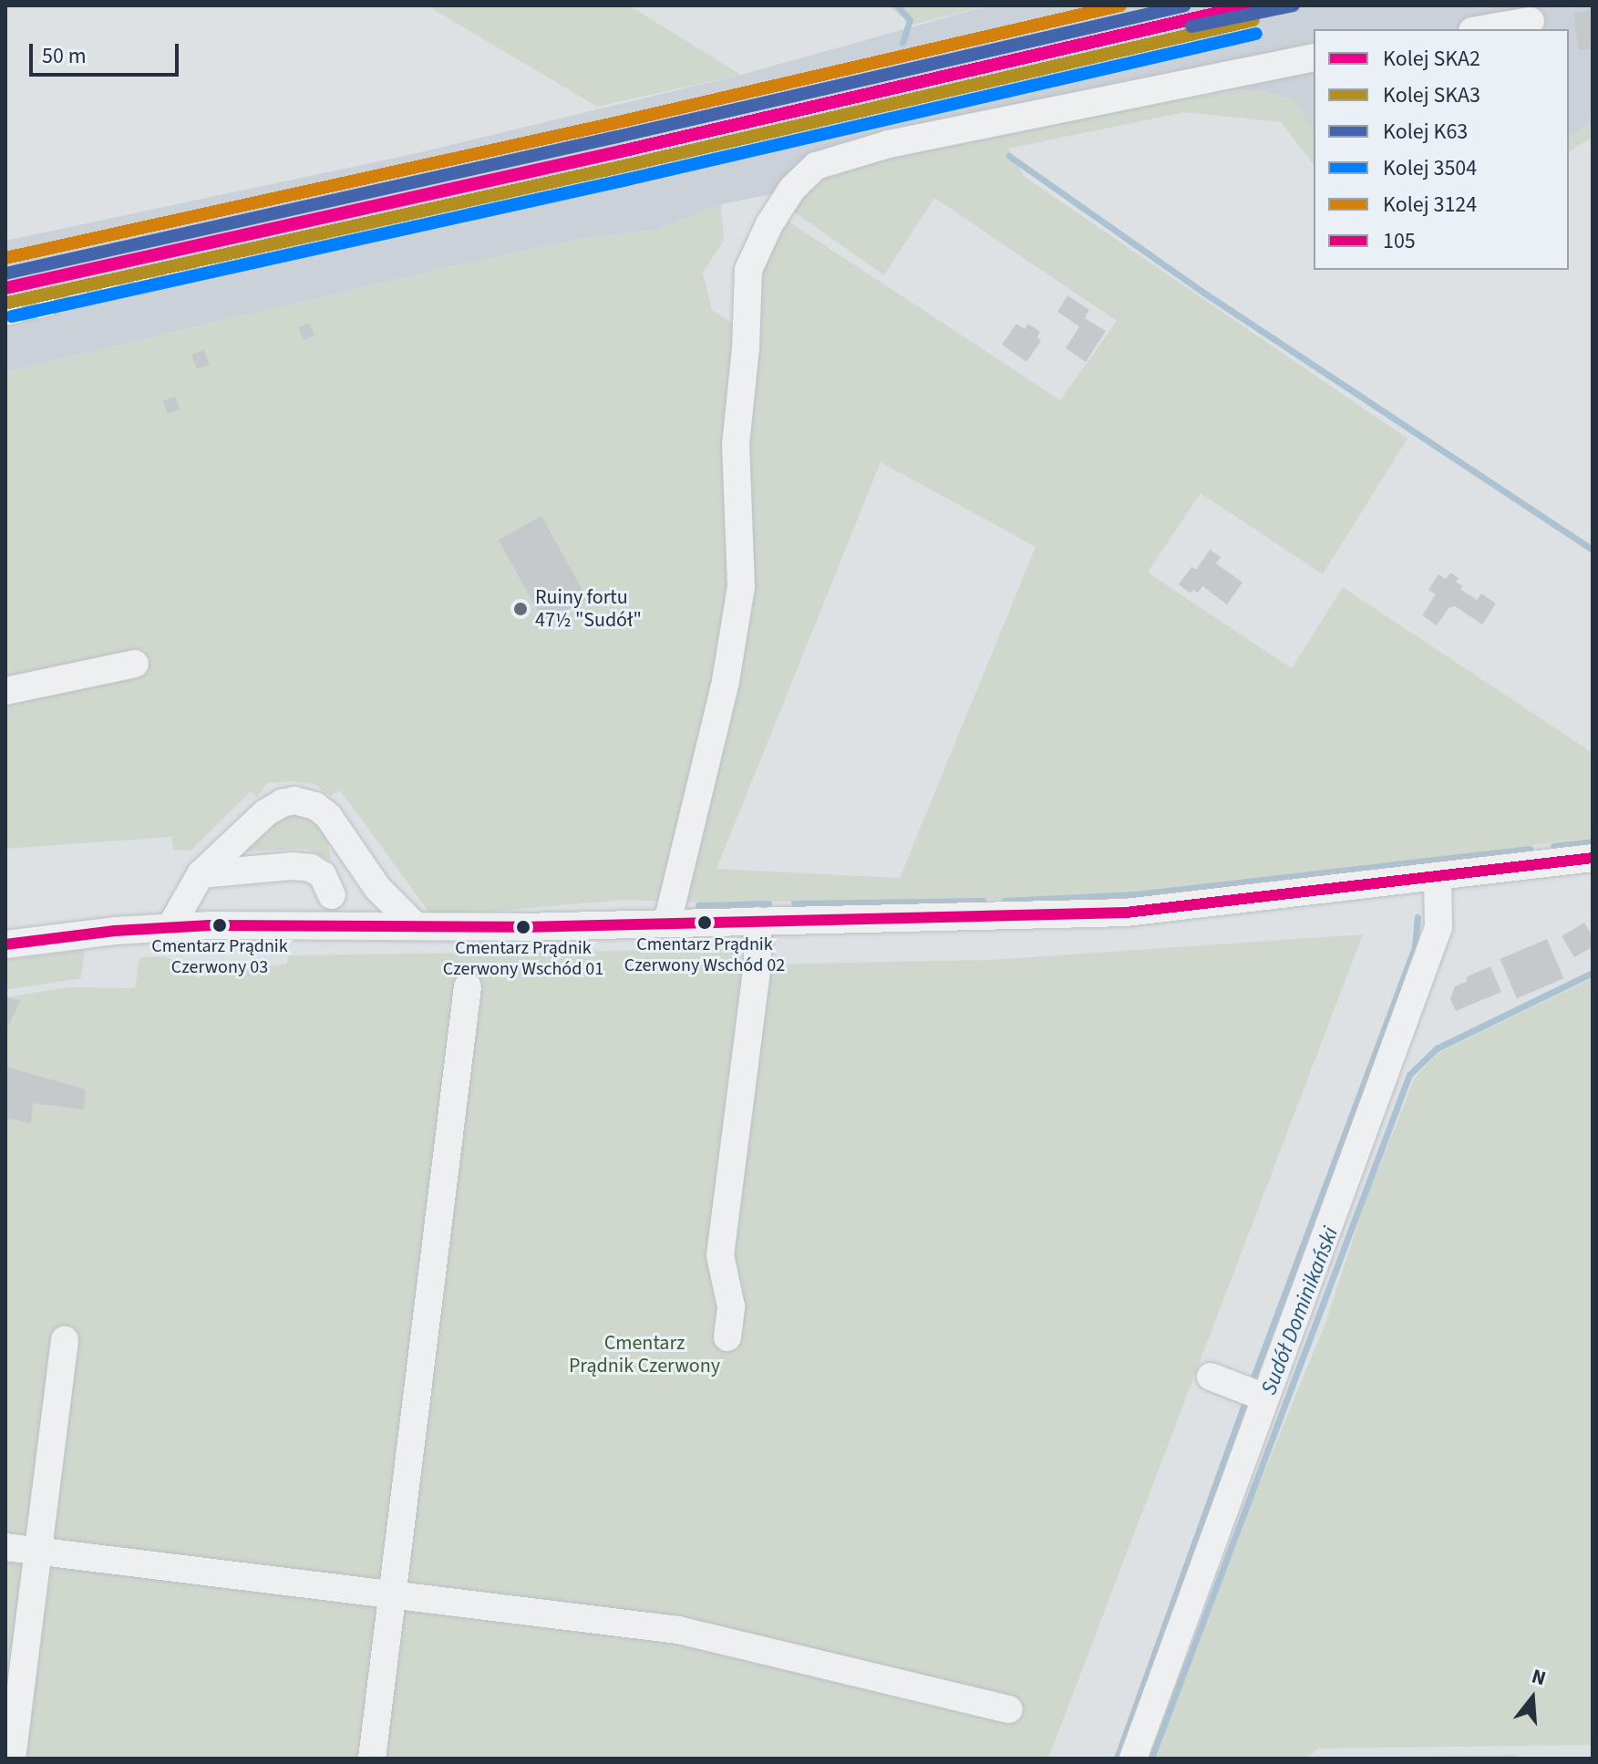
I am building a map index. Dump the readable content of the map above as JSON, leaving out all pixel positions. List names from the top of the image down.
{
  "water": ["Sudół Dominikański"],
  "parks": ["Cmentarz Prądnik Czerwony"],
  "places": [
    "Ruiny fortu 47½ \"Sudół\"",
    "Cmentarz Prądnik Czerwony Wschód 02",
    "Cmentarz Prądnik Czerwony 03",
    "Cmentarz Prądnik Czerwony Wschód 01"
  ],
  "lines": [
    "rail line SKA2",
    "rail line K63",
    "rail line 3124",
    "rail line SKA3",
    "rail line 3504",
    "transit line 105"
  ],
  "legend": [
    "Kolej SKA2",
    "Kolej SKA3",
    "Kolej K63",
    "Kolej 3504",
    "Kolej 3124",
    "105"
  ],
  "scale_bar": "50 m",
  "north": "top"
}
